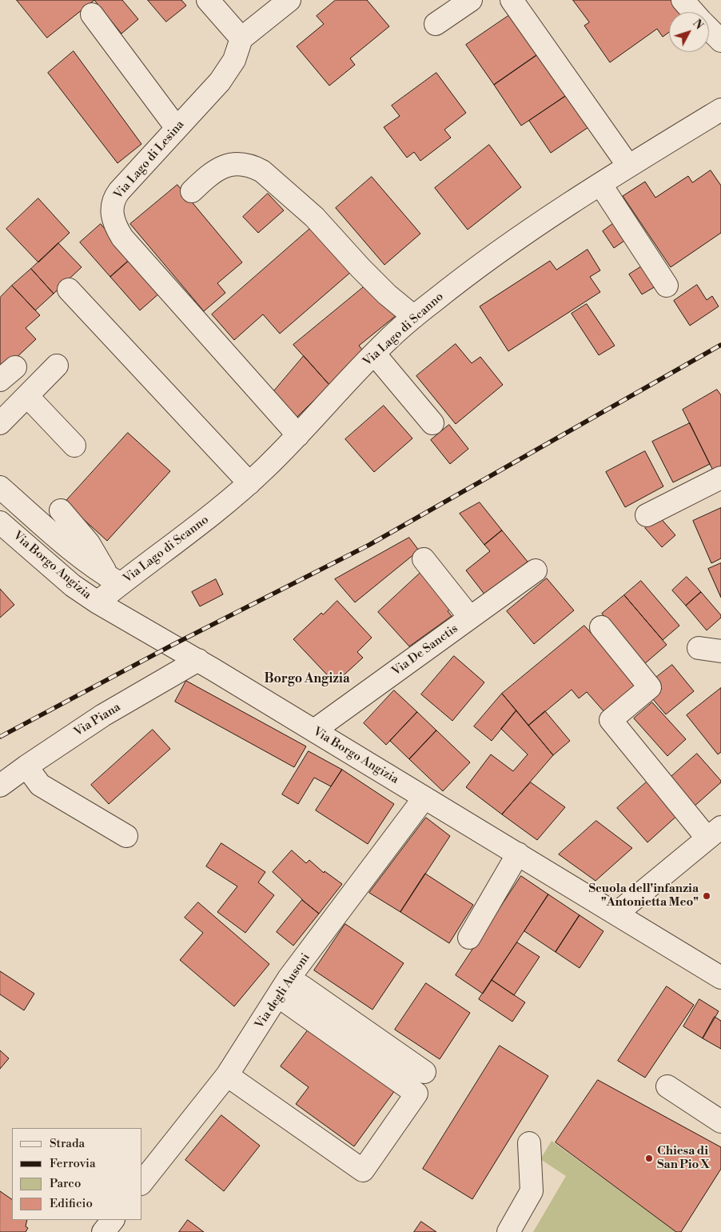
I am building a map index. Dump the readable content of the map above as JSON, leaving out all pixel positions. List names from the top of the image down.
{
  "streets": {
    "street": [
      "Via Lago di Lesina",
      "Via Lago di Scanno",
      "Via Borgo Angizia",
      "Via De Sanctis",
      "Via Piana",
      "Via degli Ausoni"
    ]
  },
  "crossings": [
    ["Via Lago di Lesina", "Via Lago di Scanno"],
    ["Via Lago di Scanno", "Via Borgo Angizia"],
    ["Via Borgo Angizia", "Via De Sanctis"],
    ["Via Borgo Angizia", "Via Piana"],
    ["Via Borgo Angizia", "Via degli Ausoni"]
  ],
  "districts": ["Borgo Angizia"],
  "places": ["Scuola dell'infanzia \"Antonietta Meo\"", "Chiesa di San Pio X"],
  "legend": [
    "Strada",
    "Ferrovia",
    "Parco",
    "Edificio"
  ],
  "north": "top right"
}
